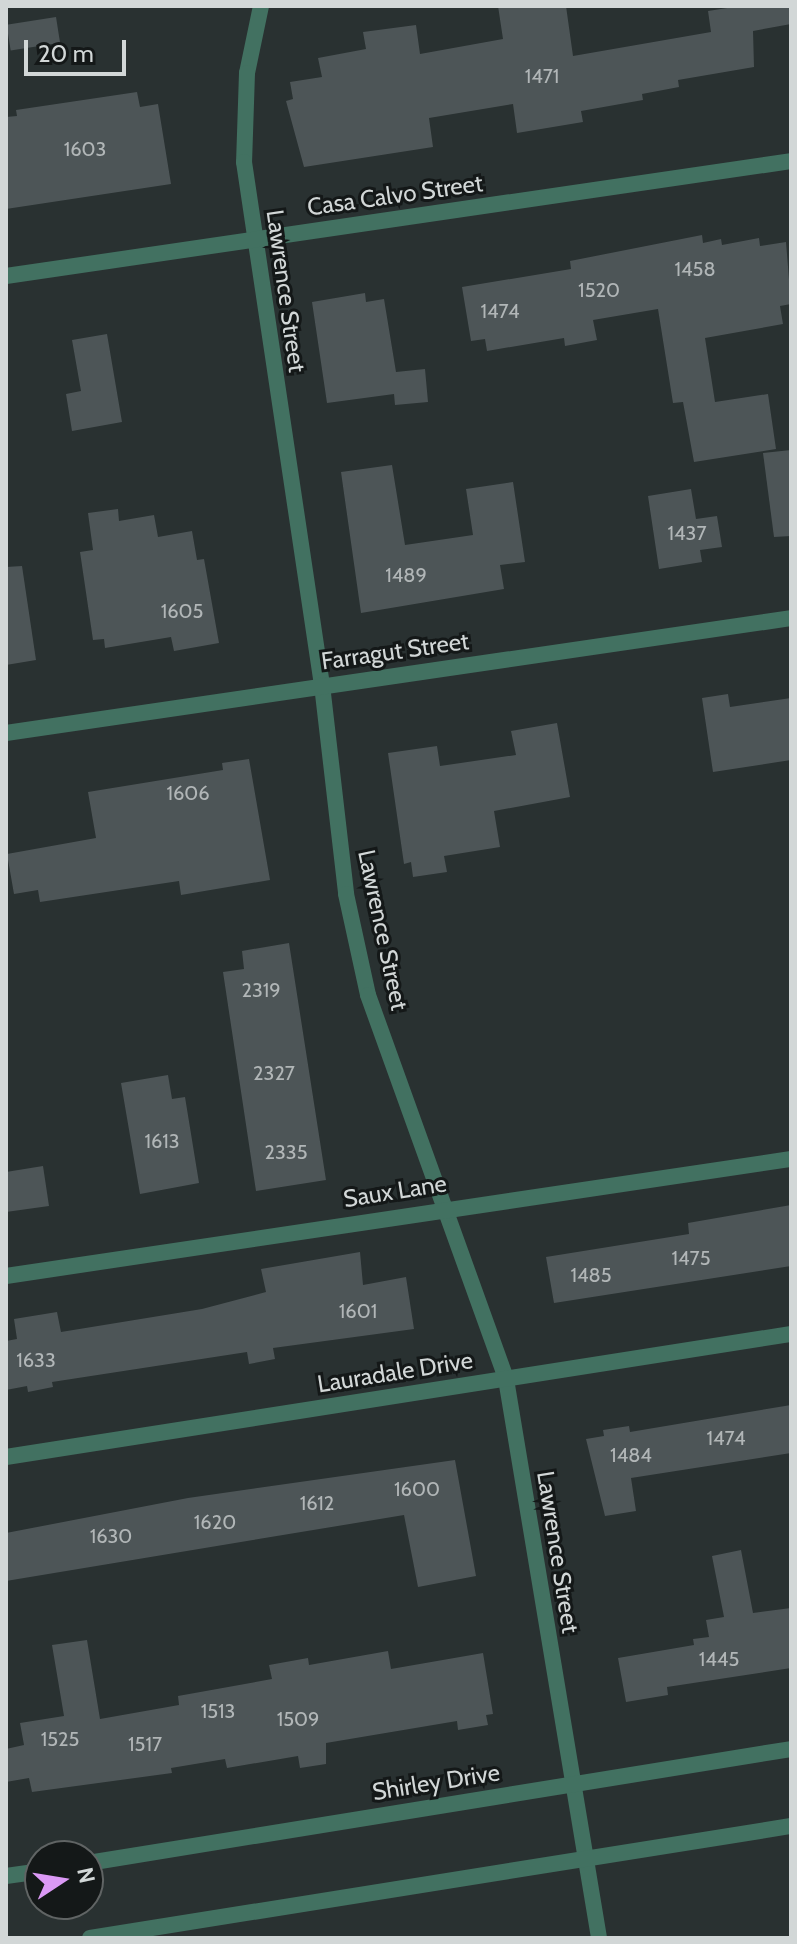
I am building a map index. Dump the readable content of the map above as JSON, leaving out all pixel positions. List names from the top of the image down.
{
  "streets": {
    "street": [
      "Casa Calvo Street",
      "Lawrence Street",
      "Farragut Street",
      "Saux Lane",
      "Lauradale Drive",
      "Shirley Drive"
    ]
  },
  "crossings": [
    ["Casa Calvo Street", "Lawrence Street"],
    ["Lawrence Street", "Farragut Street"],
    ["Lawrence Street", "Saux Lane"],
    ["Lawrence Street", "Lauradale Drive"],
    ["Lawrence Street", "Shirley Drive"]
  ],
  "house_numbers": [
    "1471",
    "1603",
    "1458",
    "1520",
    "1474",
    "1437",
    "1489",
    "1605",
    "1606",
    "2319",
    "2327",
    "1613",
    "2335",
    "1475",
    "1485",
    "1601",
    "1633",
    "1474",
    "1484",
    "1600",
    "1612",
    "1620",
    "1630",
    "1445",
    "1513",
    "1509",
    "1525",
    "1517"
  ],
  "scale_bar": "20 m",
  "north": "right"
}
